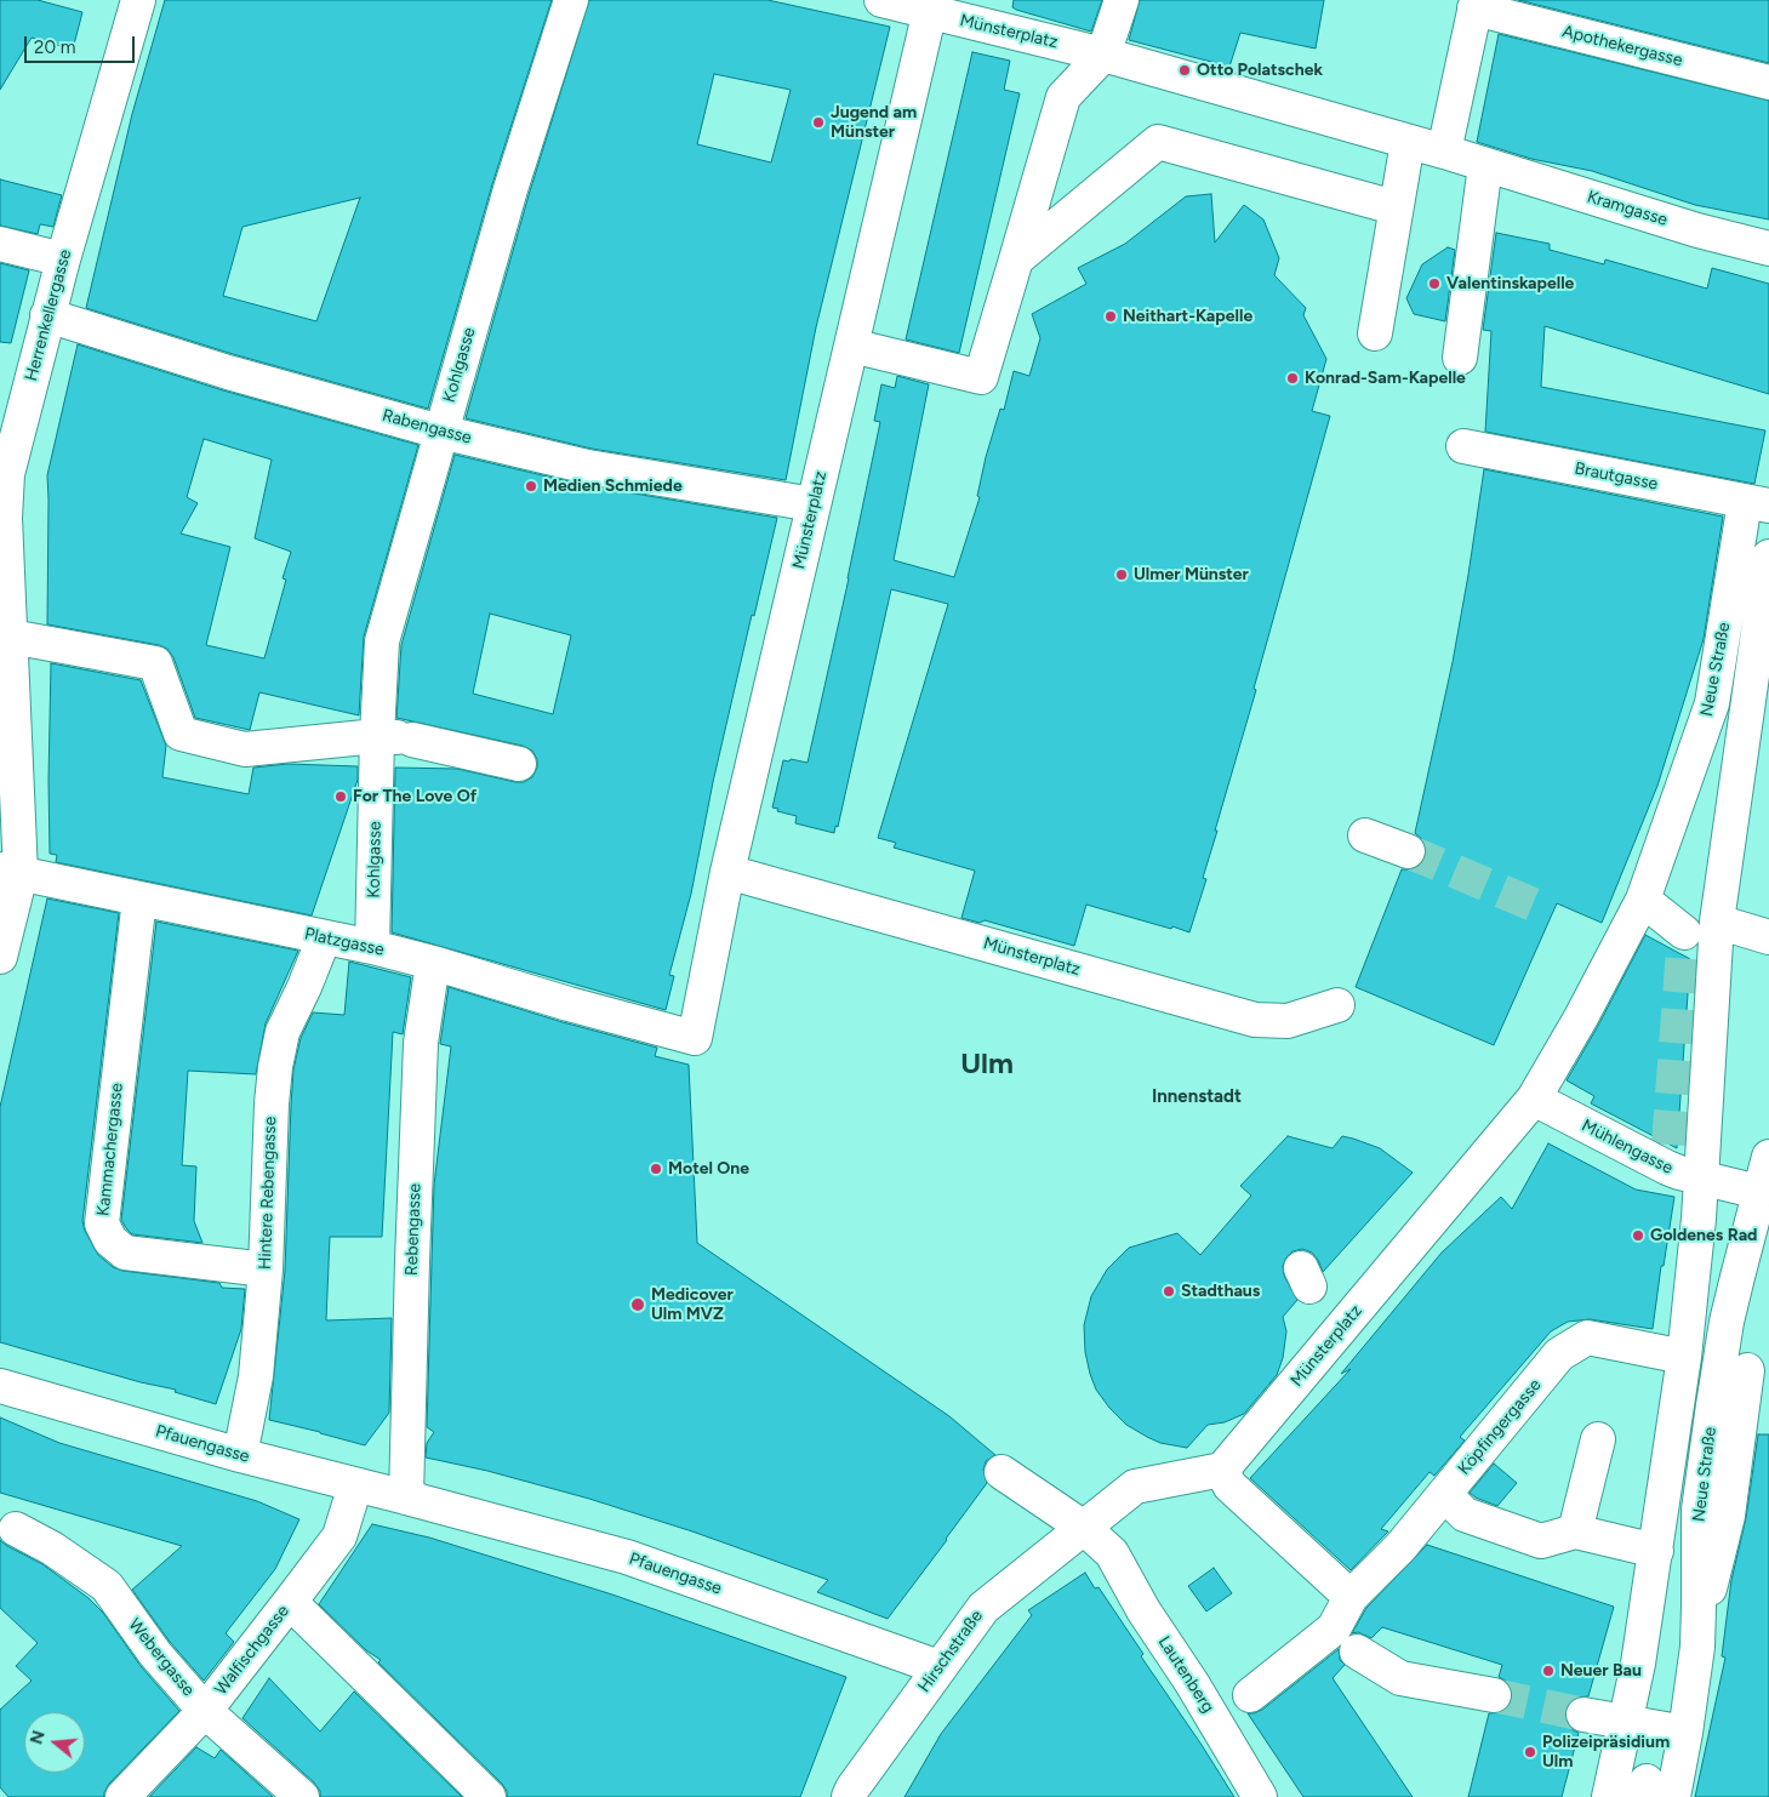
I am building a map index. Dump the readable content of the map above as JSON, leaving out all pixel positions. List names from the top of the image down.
{
  "streets": {
    "street": [
      "Münsterplatz",
      "Apothekergasse",
      "Kramgasse",
      "Herrenkellergasse",
      "Kohlgasse",
      "Rabengasse",
      "Brautgasse",
      "Neue Straße",
      "Platzgasse",
      "Mühlengasse",
      "Kammachergasse",
      "Hintere Rebengasse",
      "Rebengasse",
      "Köpfingergasse",
      "Pfauengasse",
      "Walfischgasse",
      "Hirschstraße",
      "Webergasse",
      "Lautenberg"
    ]
  },
  "crossings": [
    ["Münsterplatz", "Kramgasse"],
    ["Münsterplatz", "Rabengasse"],
    ["Münsterplatz", "Neue Straße"],
    ["Münsterplatz", "Platzgasse"],
    ["Münsterplatz", "Mühlengasse"],
    ["Münsterplatz", "Hirschstraße"],
    ["Herrenkellergasse", "Rabengasse"],
    ["Herrenkellergasse", "Platzgasse"],
    ["Kohlgasse", "Rabengasse"],
    ["Kohlgasse", "Platzgasse"],
    ["Brautgasse", "Neue Straße"],
    ["Neue Straße", "Mühlengasse"],
    ["Platzgasse", "Kammachergasse"],
    ["Platzgasse", "Hintere Rebengasse"],
    ["Platzgasse", "Rebengasse"],
    ["Kammachergasse", "Hintere Rebengasse"],
    ["Hintere Rebengasse", "Pfauengasse"],
    ["Rebengasse", "Pfauengasse"],
    ["Pfauengasse", "Walfischgasse"],
    ["Pfauengasse", "Hirschstraße"],
    ["Walfischgasse", "Webergasse"],
    ["Hirschstraße", "Lautenberg"]
  ],
  "districts": ["Ulm", "Innenstadt"],
  "places": [
    "Otto Polatschek",
    "Jugend am Münster",
    "Valentinskapelle",
    "Neithart-Kapelle",
    "Konrad-Sam-Kapelle",
    "Medien Schmiede",
    "Ulmer Münster",
    "For The Love Of",
    "Motel One",
    "Goldenes Rad",
    "Stadthaus",
    "Medicover Ulm MVZ",
    "Neuer Bau",
    "Polizeipräsidium Ulm"
  ],
  "scale_bar": "20 m",
  "north": "left"
}
